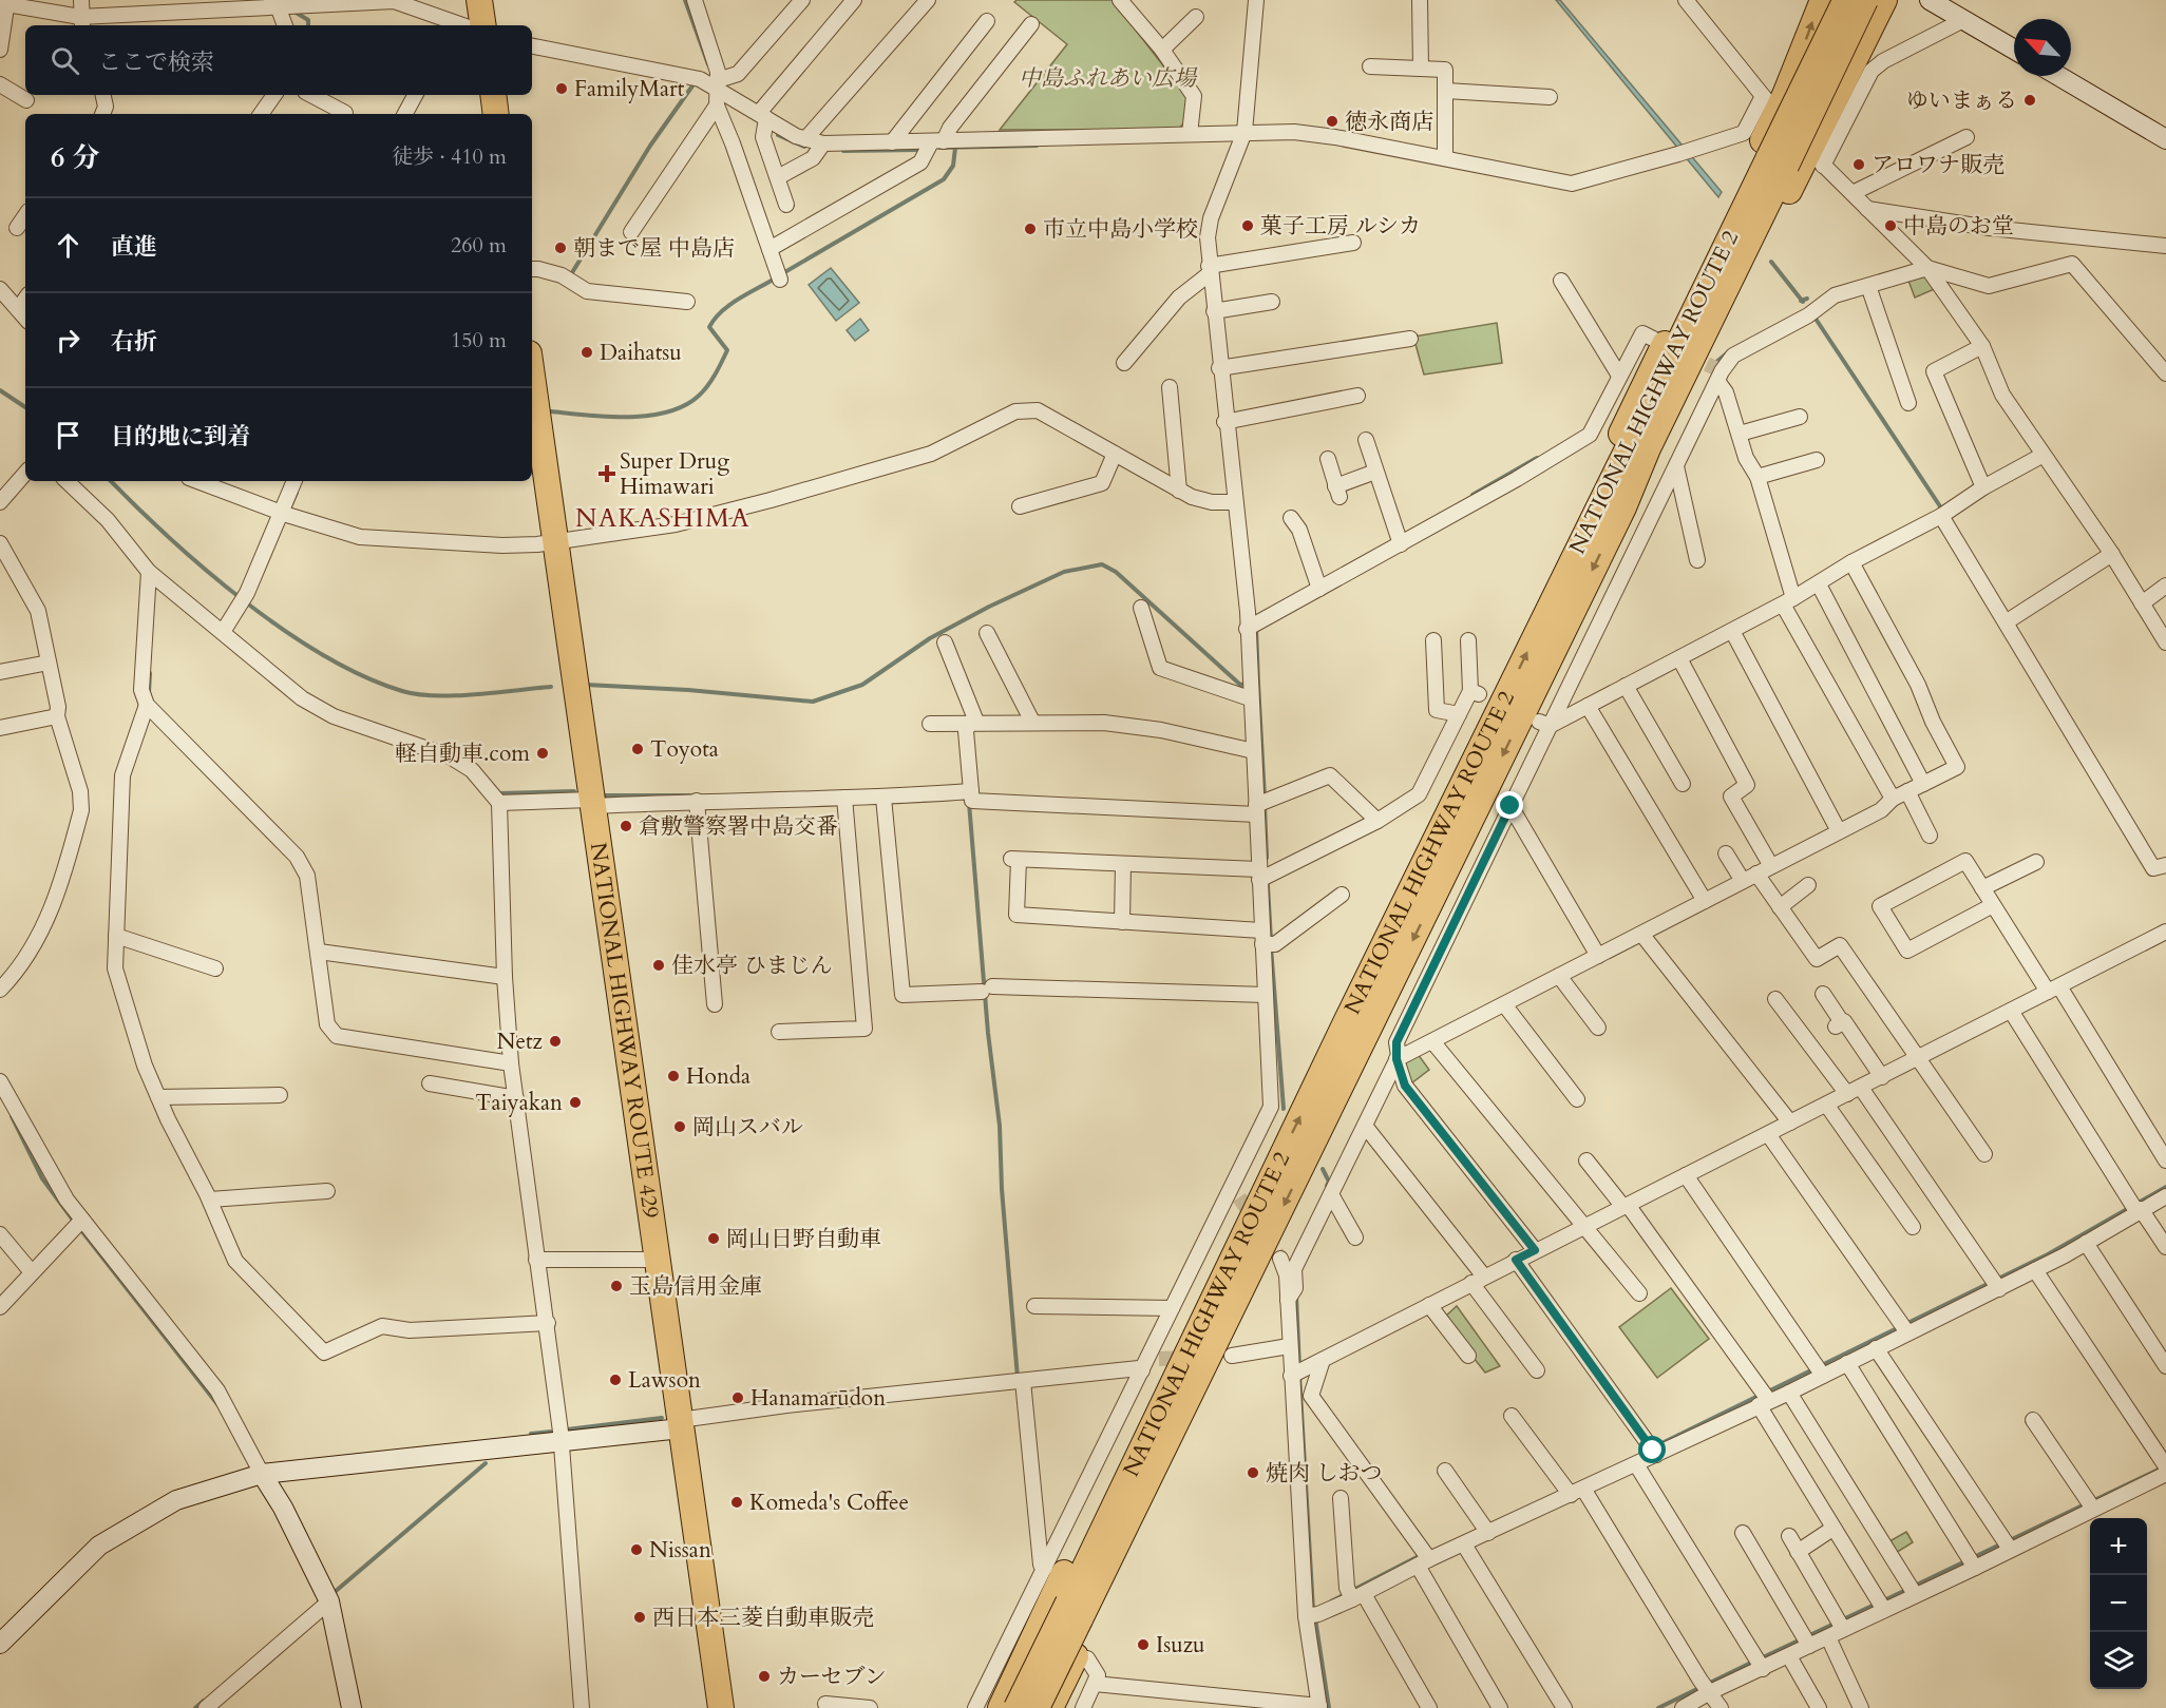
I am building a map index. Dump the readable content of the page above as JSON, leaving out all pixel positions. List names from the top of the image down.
{
  "streets": {
    "highway": ["NATIONAL HIGHWAY ROUTE 2", "NATIONAL HIGHWAY ROUTE 429"]
  },
  "districts": ["NAKASHIMA"],
  "parks": ["中島ふれあい広場"],
  "places": {
    "other": [
      "FamilyMart",
      "ゆいまぁる",
      "徳永商店",
      "アロワナ販売",
      "菓子工房 ルシカ",
      "中島のお堂",
      "市立中島小学校",
      "朝まで屋 中島店",
      "Daihatsu",
      "Toyota",
      "軽自動車.com",
      "倉敷警察署中島交番",
      "佳水亭 ひまじん",
      "Netz",
      "Honda",
      "Taiyakan",
      "岡山スバル",
      "岡山日野自動車",
      "玉島信用金庫",
      "Lawson",
      "Hanamarūdon",
      "焼肉 しおつ",
      "Komeda's Coffee",
      "Nissan",
      "西日本三菱自動車販売",
      "Isuzu",
      "カーセブン"
    ],
    "health": ["Super Drug Himawari"]
  },
  "north": "top left",
  "page": {
    "search": "ここで検索",
    "heading": ["6 分", "徒歩 · 410 m"],
    "list": [
      ["直進", "260 m"],
      ["右折", "150 m"],
      "目的地に到着"
    ],
    "map_buttons": ["+", "−"]
  }
}
